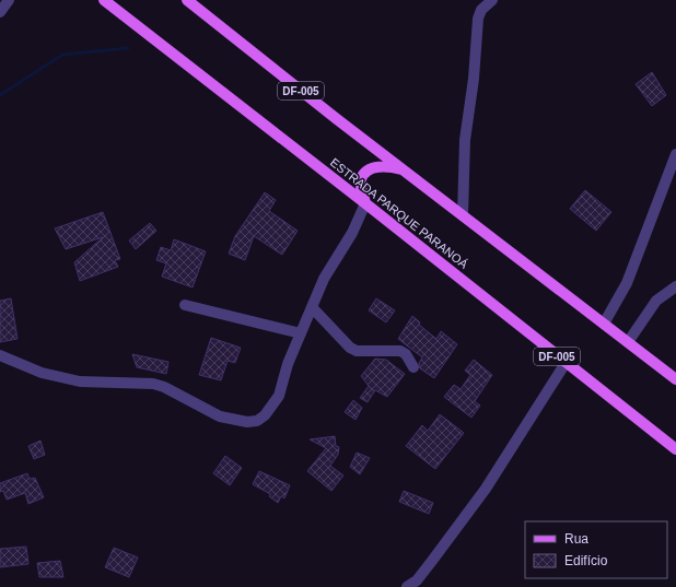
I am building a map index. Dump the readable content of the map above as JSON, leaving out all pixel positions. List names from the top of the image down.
{
  "streets": {
    "main road": ["DF-005", "ESTRADA PARQUE PARANOÁ"]
  },
  "legend": ["Rua", "Edifício"]
}
